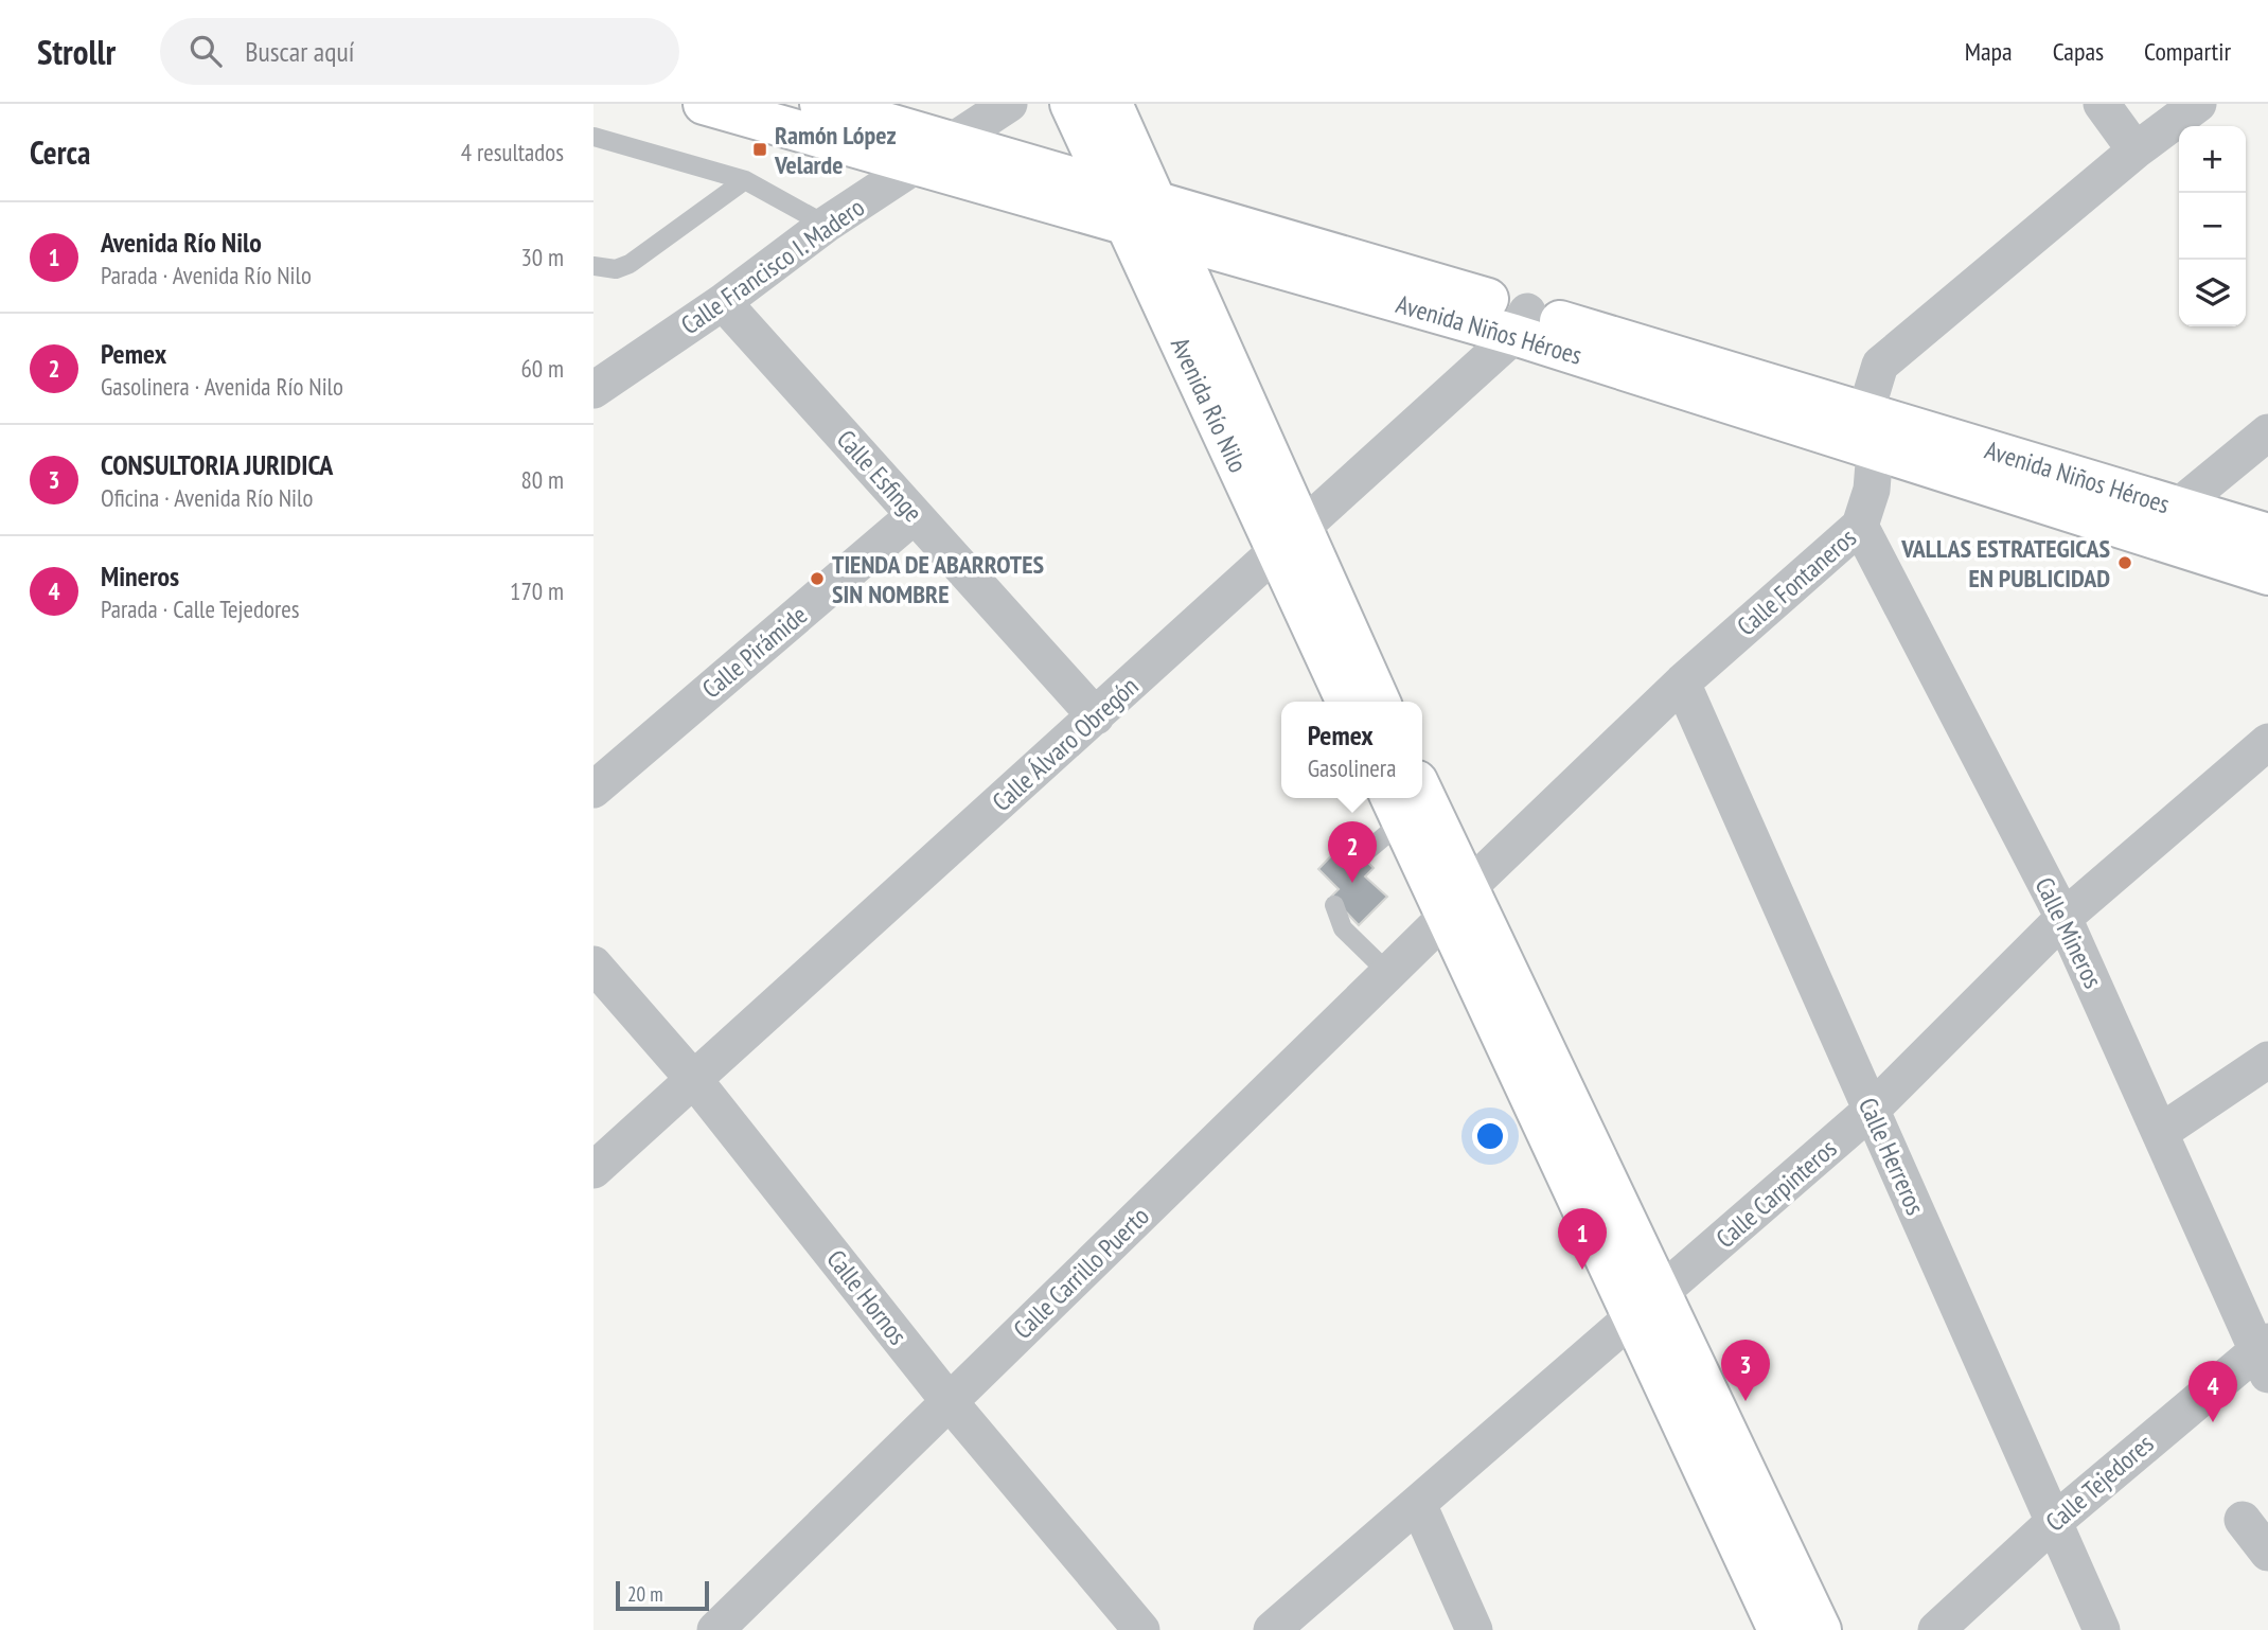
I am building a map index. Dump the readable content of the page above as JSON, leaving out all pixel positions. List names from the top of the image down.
{
  "streets": {
    "main road": ["Avenida Niños Héroes", "Avenida Río Nilo"],
    "street": [
      "Calle Francisco I. Madero",
      "Calle Esfinge",
      "Calle Fontaneros",
      "Calle Pirámide",
      "Calle Álvaro Obregón",
      "Calle Mineros",
      "Calle Herreros",
      "Calle Carpinteros",
      "Calle Carrillo Puerto",
      "Calle Hornos",
      "Calle Tejedores"
    ]
  },
  "crossings": [
    ["Calle Francisco I. Madero", "Avenida Niños Héroes"],
    ["Calle Francisco I. Madero", "Calle Esfinge"],
    ["Avenida Niños Héroes", "Avenida Río Nilo"],
    ["Avenida Niños Héroes", "Calle Fontaneros"],
    ["Avenida Niños Héroes", "Calle Álvaro Obregón"],
    ["Avenida Río Nilo", "Calle Álvaro Obregón"],
    ["Calle Esfinge", "Calle Pirámide"],
    ["Calle Esfinge", "Calle Álvaro Obregón"],
    ["Calle Fontaneros", "Calle Mineros"],
    ["Calle Fontaneros", "Calle Herreros"],
    ["Calle Fontaneros", "Calle Carrillo Puerto"],
    ["Calle Álvaro Obregón", "Calle Hornos"],
    ["Calle Mineros", "Calle Carpinteros"],
    ["Calle Mineros", "Calle Tejedores"],
    ["Calle Herreros", "Calle Carpinteros"],
    ["Calle Herreros", "Calle Tejedores"],
    ["Calle Carrillo Puerto", "Calle Hornos"]
  ],
  "places": {
    "transit": ["Ramón López Velarde"],
    "other": ["VALLAS ESTRATEGICAS EN PUBLICIDAD", "TIENDA DE ABARROTES SIN NOMBRE"]
  },
  "scale_bar": "20 m",
  "page": {
    "header": "Strollr",
    "search": "Buscar aquí",
    "nav": ["Mapa", "Capas", "Compartir"],
    "heading": ["Cerca", "4 resultados"],
    "map_buttons": ["+", "−"],
    "list": [
      {
        "mark": "1",
        "name": "Avenida Río Nilo",
        "note": "Parada · Avenida Río Nilo",
        "value": "30 m"
      },
      {
        "mark": "2",
        "name": "Pemex",
        "note": "Gasolinera · Avenida Río Nilo",
        "value": "60 m"
      },
      {
        "mark": "3",
        "name": "CONSULTORIA JURIDICA",
        "note": "Oficina · Avenida Río Nilo",
        "value": "80 m"
      },
      {
        "mark": "4",
        "name": "Mineros",
        "note": "Parada · Calle Tejedores",
        "value": "170 m"
      }
    ],
    "popup": ["Pemex", "Gasolinera"],
    "pins": [
      "2",
      "1",
      "3",
      "4"
    ],
    "scale": "20 m"
  }
}
